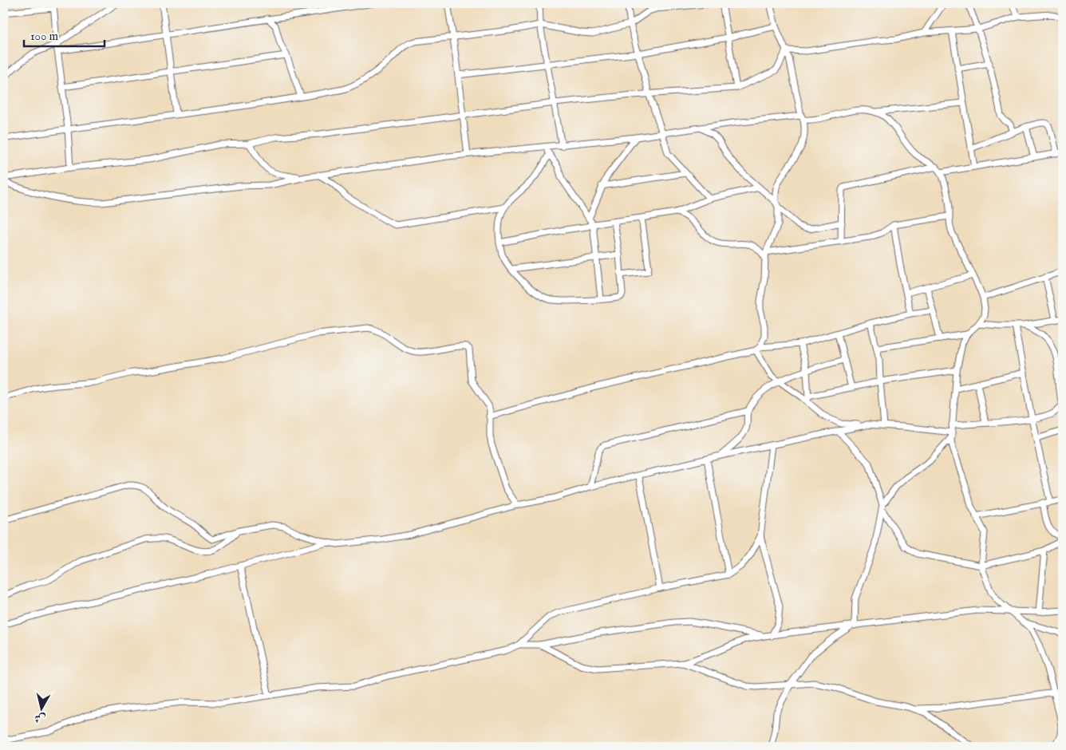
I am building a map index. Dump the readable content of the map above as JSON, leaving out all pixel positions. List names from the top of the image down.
{
  "scale_bar": "100 m",
  "north": "bottom"
}
